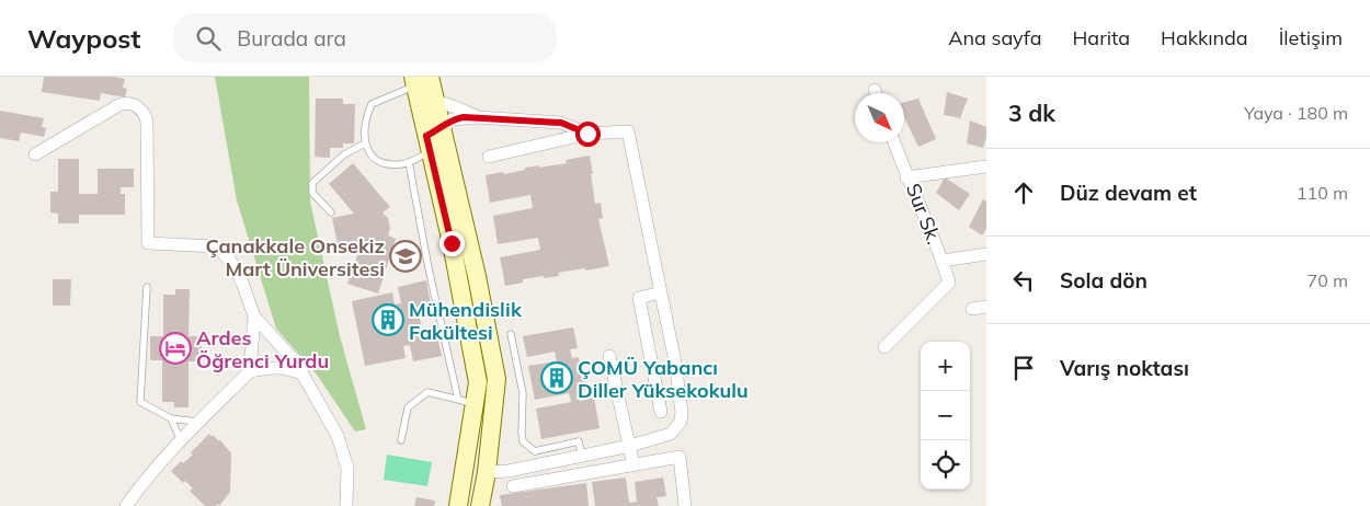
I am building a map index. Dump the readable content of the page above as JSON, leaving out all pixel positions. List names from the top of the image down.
{
  "streets": {
    "street": ["Sur Sk."]
  },
  "places": {
    "school or university": ["Çanakkale Onsekiz Mart Üniversitesi"],
    "building": ["Mühendislik Fakültesi", "ÇOMÜ Yabancı Diller Yüksekokulu"],
    "hotel": ["Ardes Öğrenci Yurdu"]
  },
  "north": "bottom right",
  "page": {
    "header": "Waypost",
    "search": "Burada ara",
    "nav": [
      "Ana sayfa",
      "Harita",
      "Hakkında",
      "İletişim"
    ],
    "heading": ["3 dk", "Yaya · 180 m"],
    "list": [
      ["Düz devam et", "110 m"],
      ["Sola dön", "70 m"],
      "Varış noktası"
    ],
    "map_buttons": ["+", "−"]
  }
}
